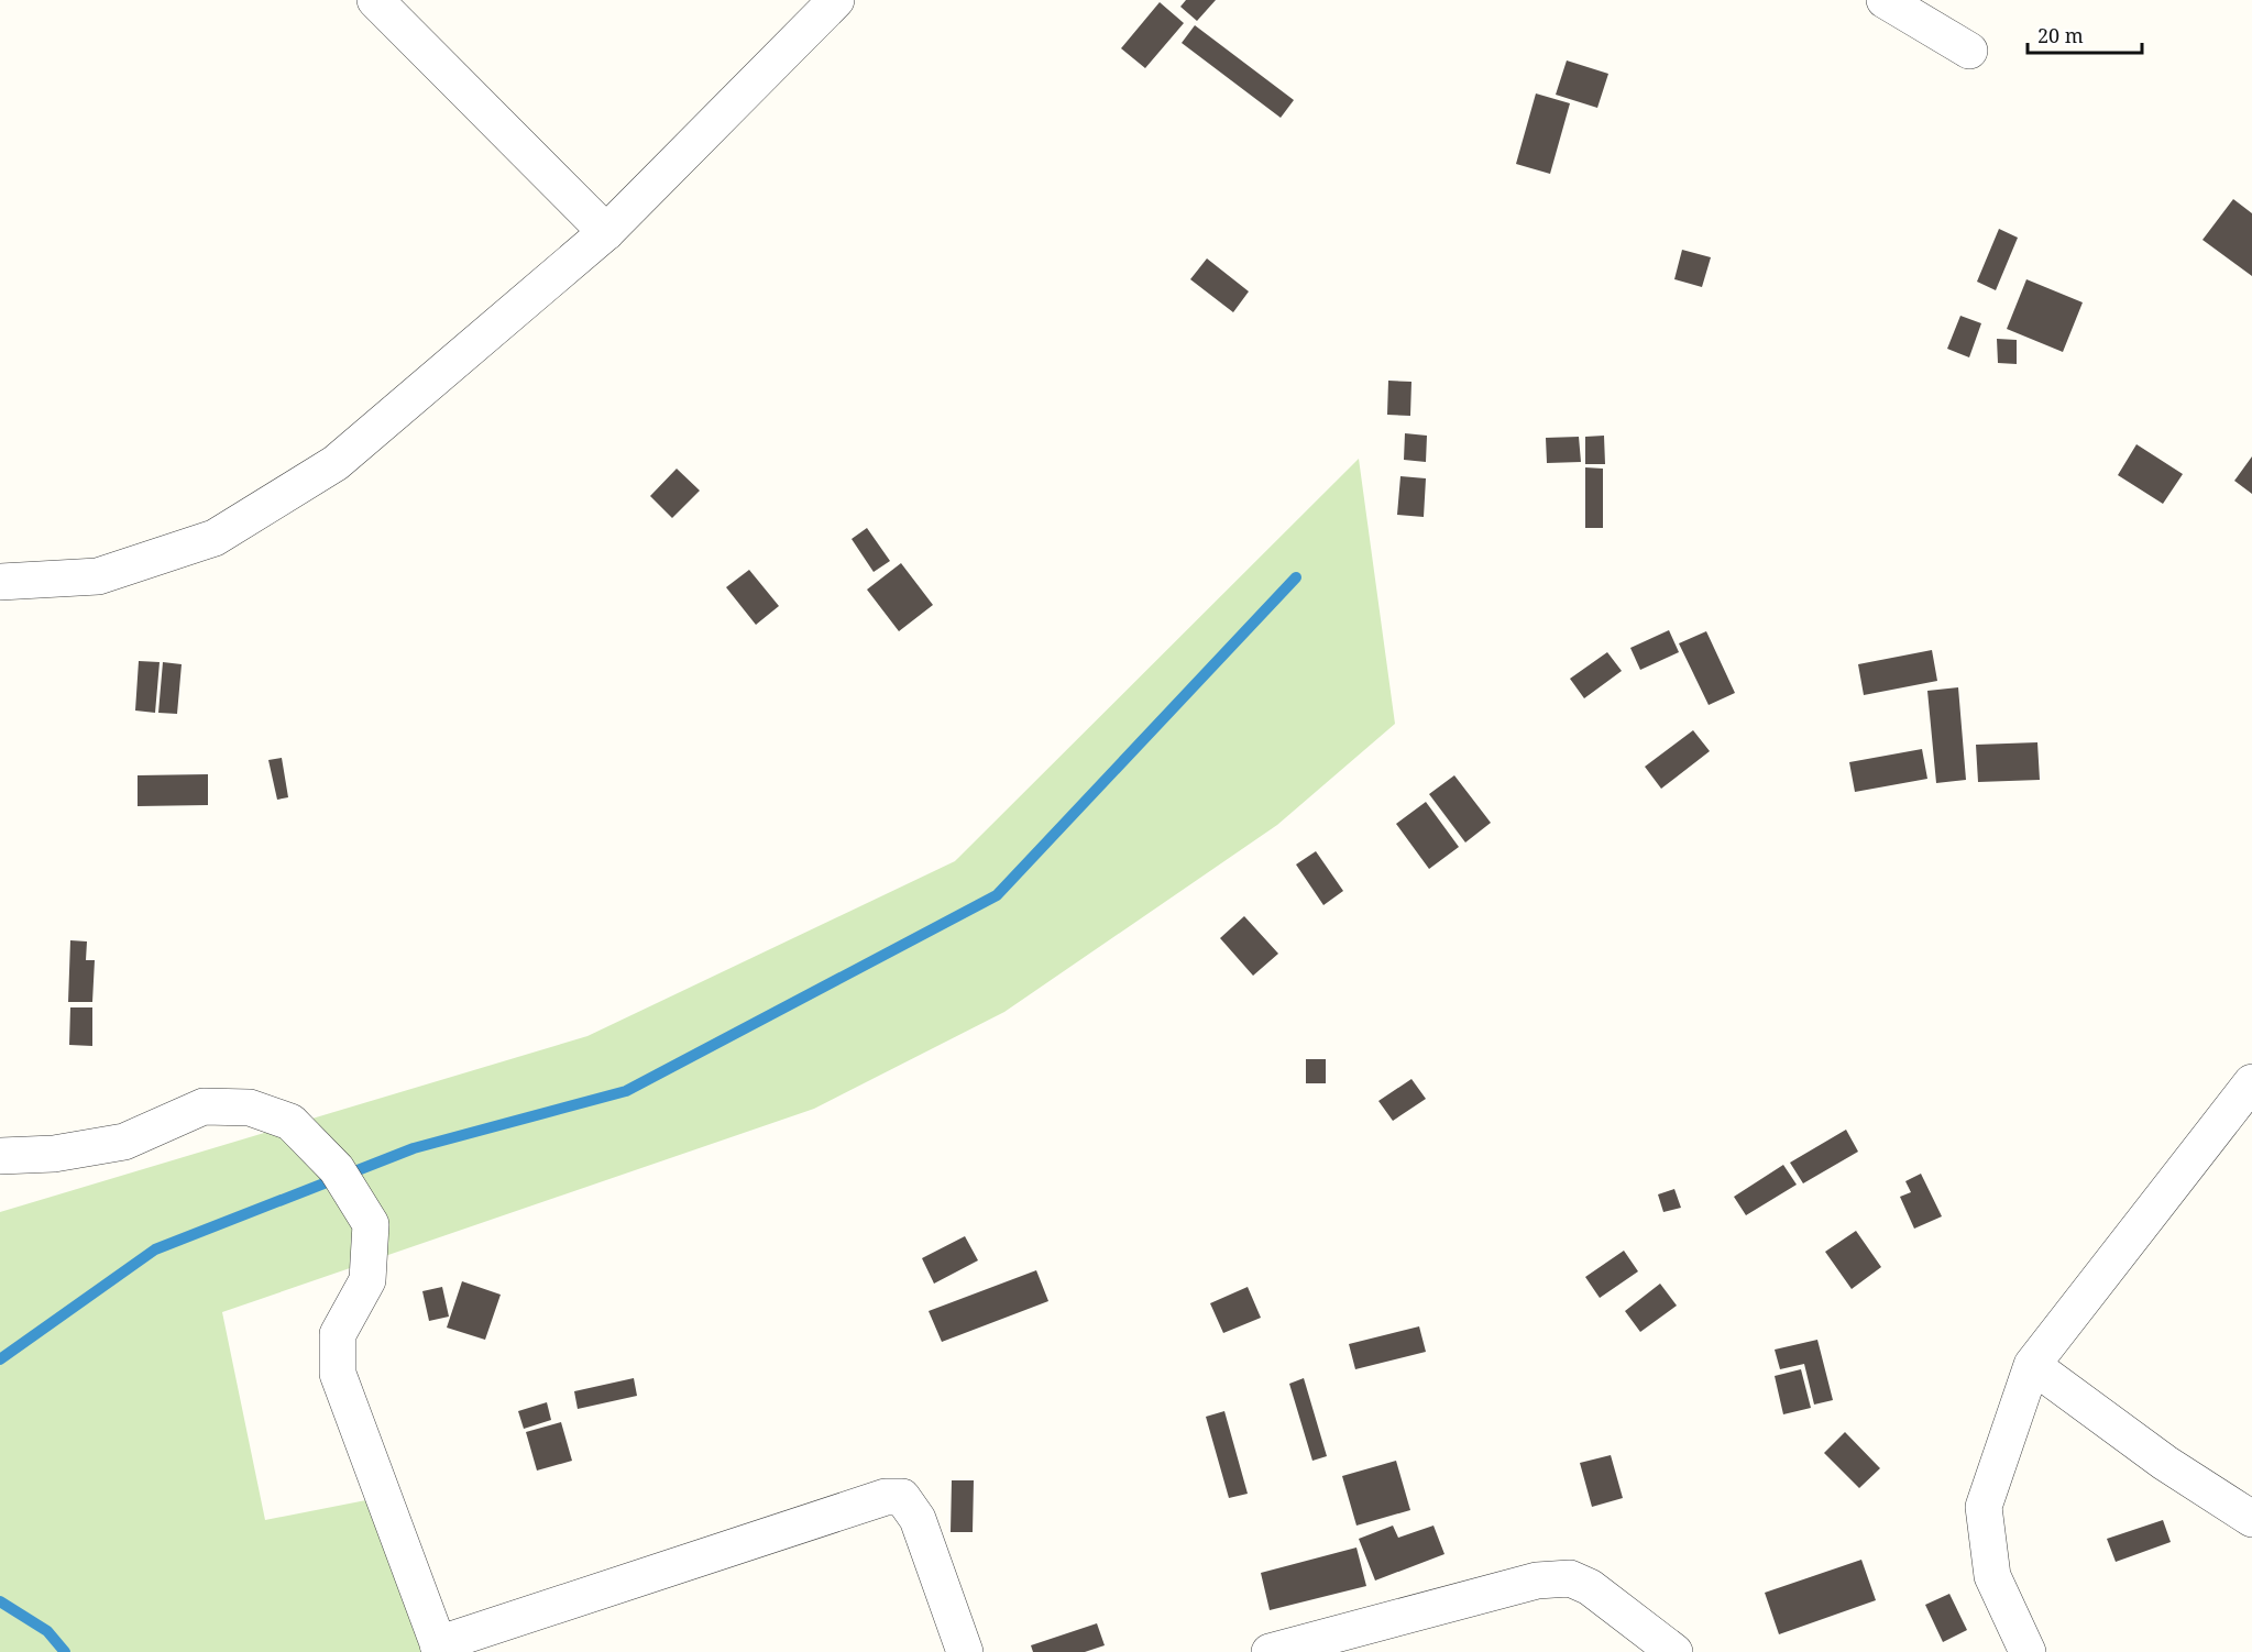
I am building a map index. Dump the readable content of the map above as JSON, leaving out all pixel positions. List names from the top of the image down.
{
  "scale_bar": "20 m"
}
